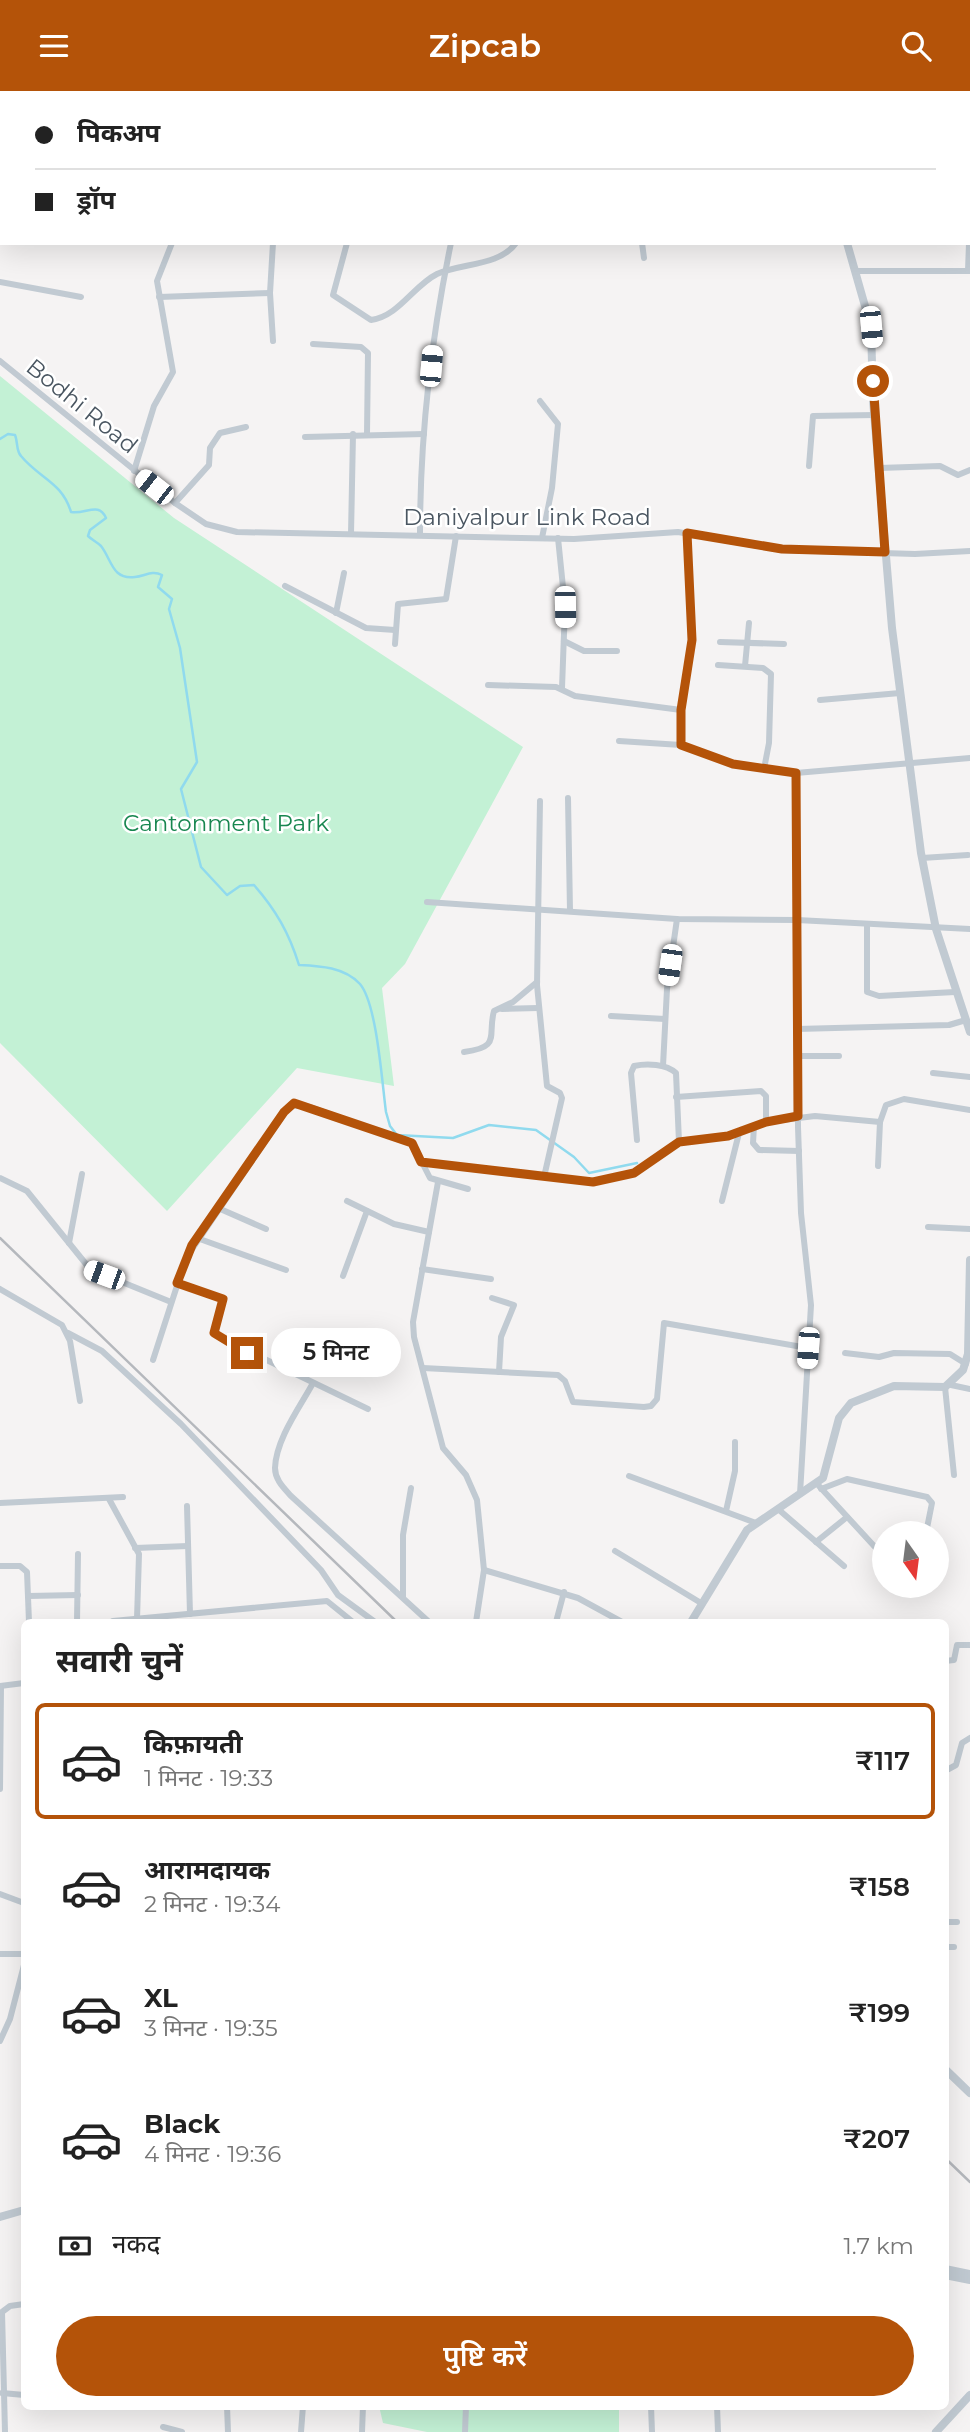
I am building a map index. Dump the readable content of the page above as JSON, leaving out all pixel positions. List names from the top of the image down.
{
  "streets": {
    "street": ["Bodhi Road", "Daniyalpur Link Road"]
  },
  "crossings": [
    ["Bodhi Road", "Daniyalpur Link Road"]
  ],
  "parks": ["Cantonment Park"],
  "north": "bottom",
  "page": {
    "header": "Zipcab",
    "banner": ["पिकअप", "ड्रॉप"],
    "bubble": "5 मिनट",
    "heading": "सवारी चुनें",
    "list": [
      {
        "name": "किफ़ायती",
        "note": "1 मिनट · 19:33",
        "value": "₹117"
      },
      {
        "name": "आरामदायक",
        "note": "2 मिनट · 19:34",
        "value": "₹158"
      },
      {
        "name": "XL",
        "note": "3 मिनट · 19:35",
        "value": "₹199"
      },
      {
        "name": "Black",
        "note": "4 मिनट · 19:36",
        "value": "₹207"
      }
    ],
    "pay": ["नकद", "1.7 km"],
    "buttons": "पुष्टि करें"
  }
}
